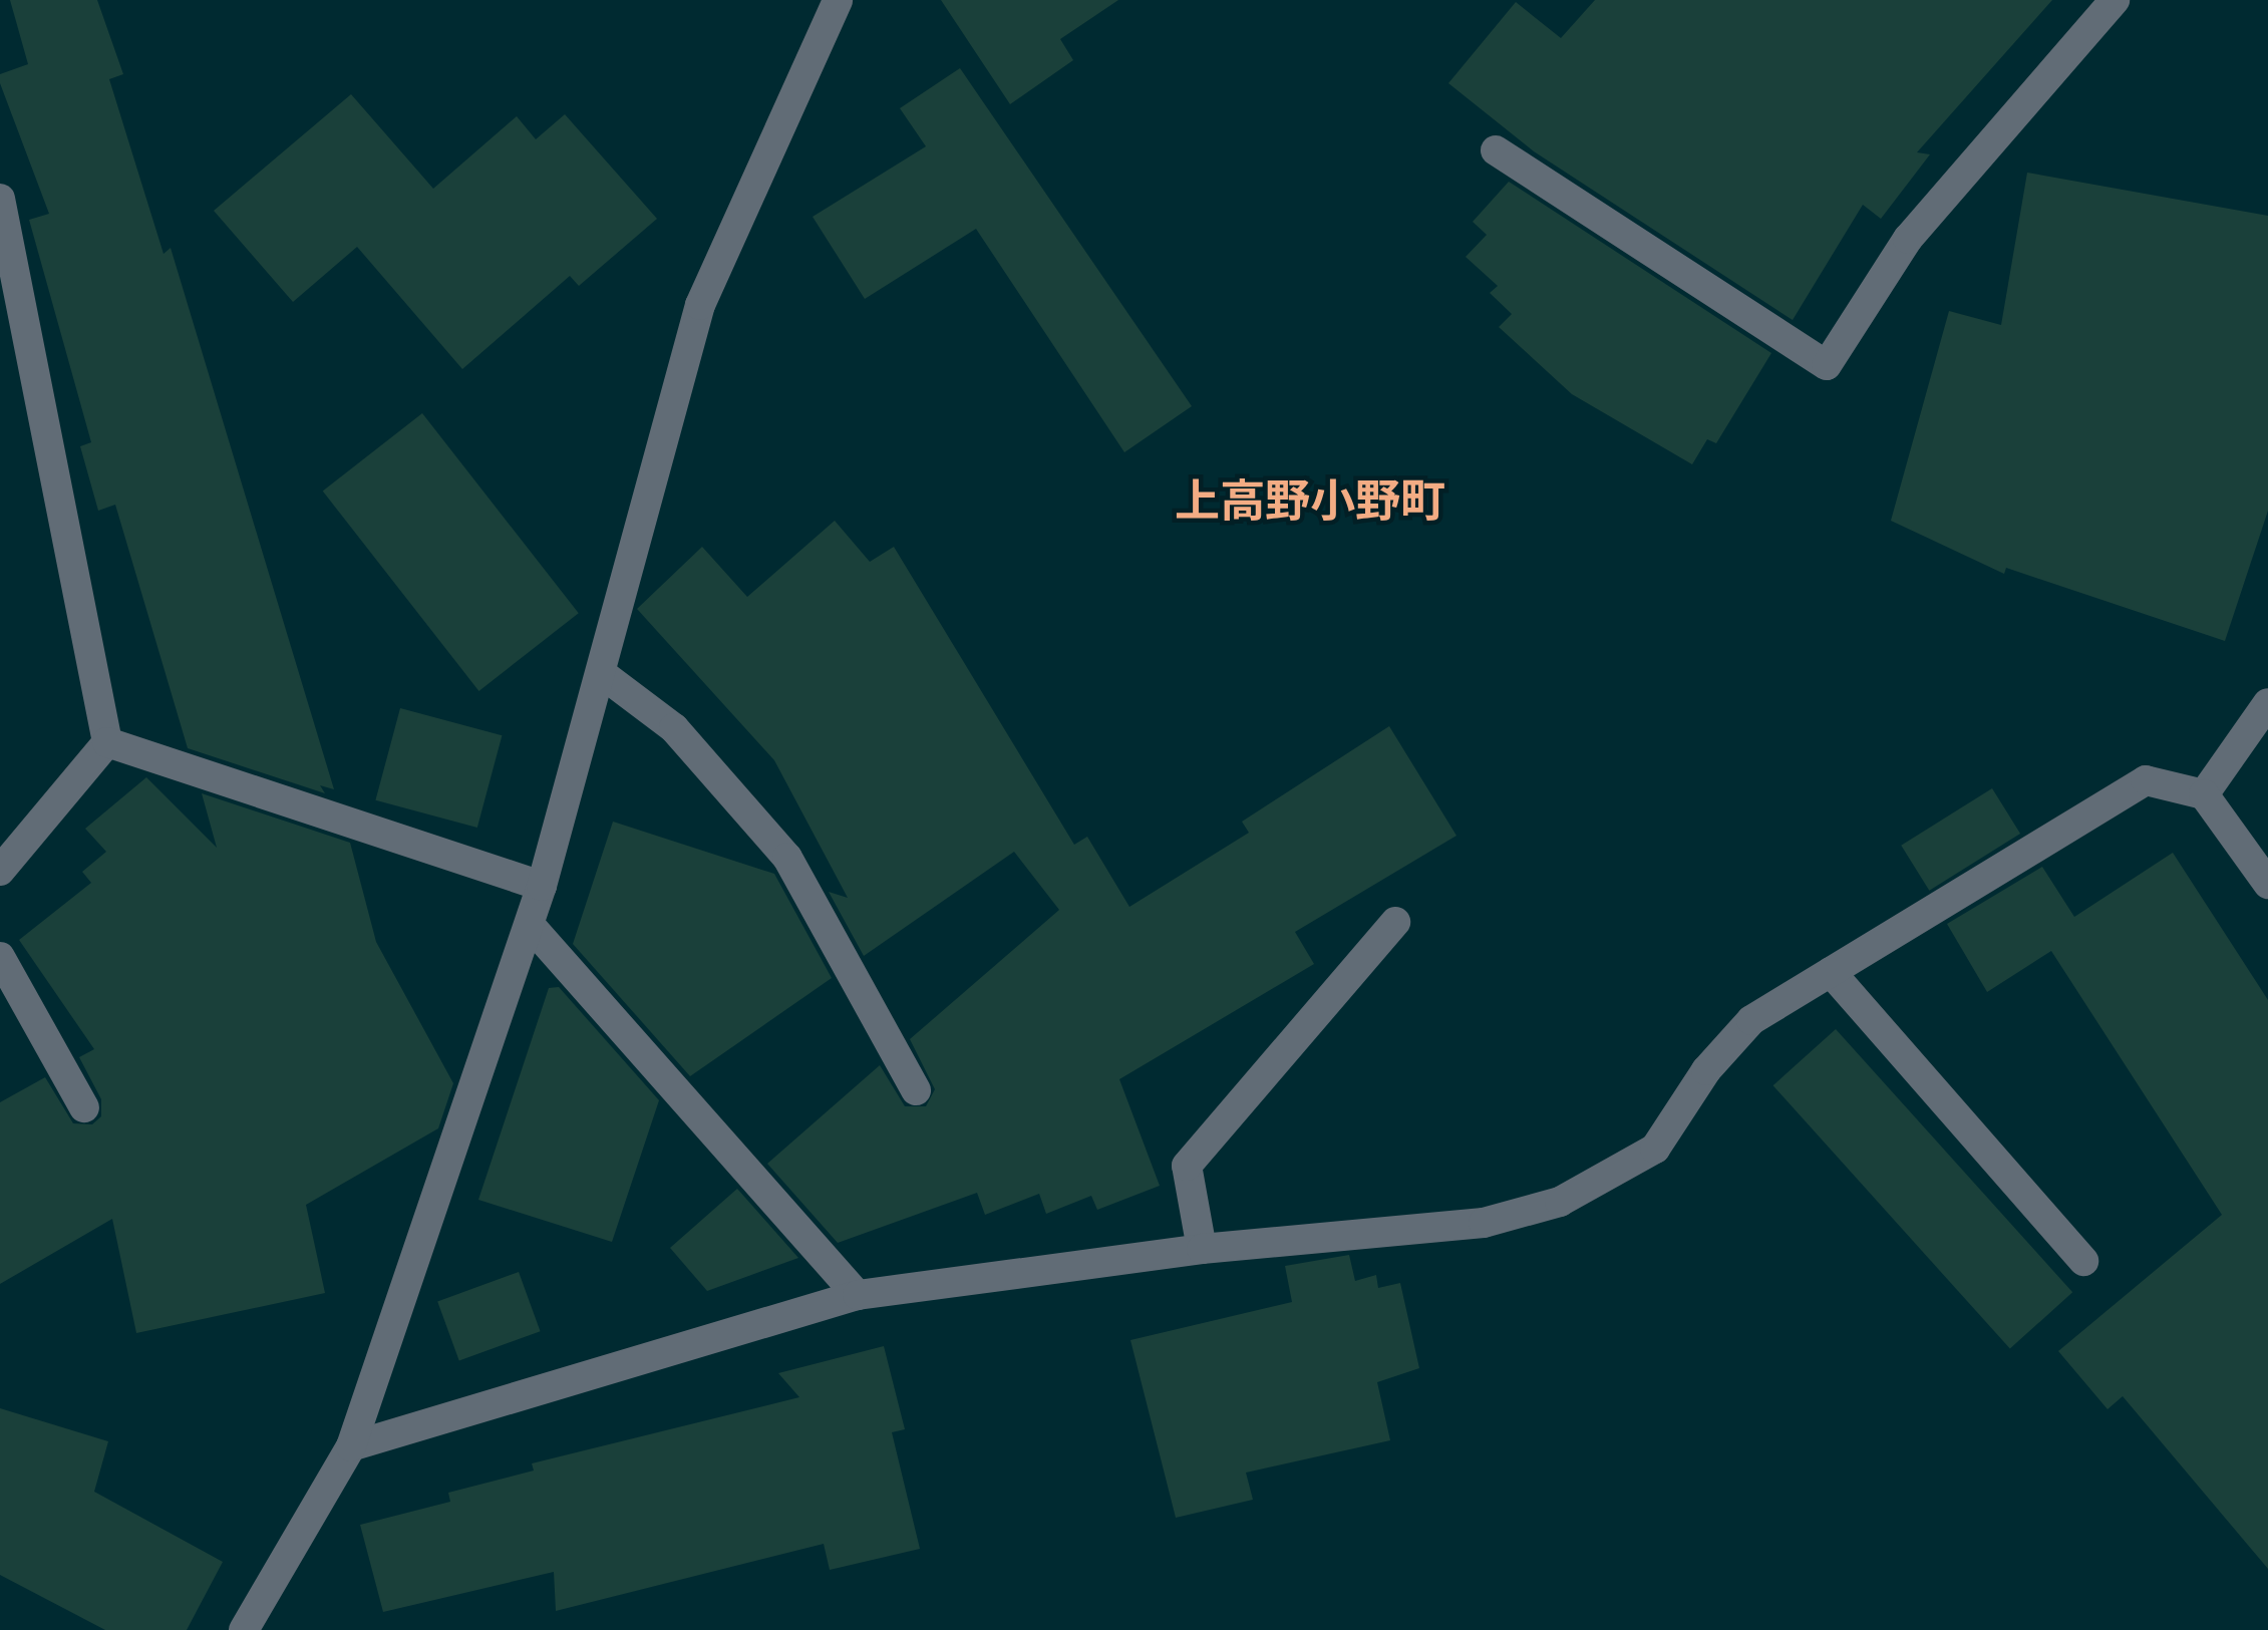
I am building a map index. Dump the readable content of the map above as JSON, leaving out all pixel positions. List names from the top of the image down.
{
  "districts": ["上高野小野町"]
}
